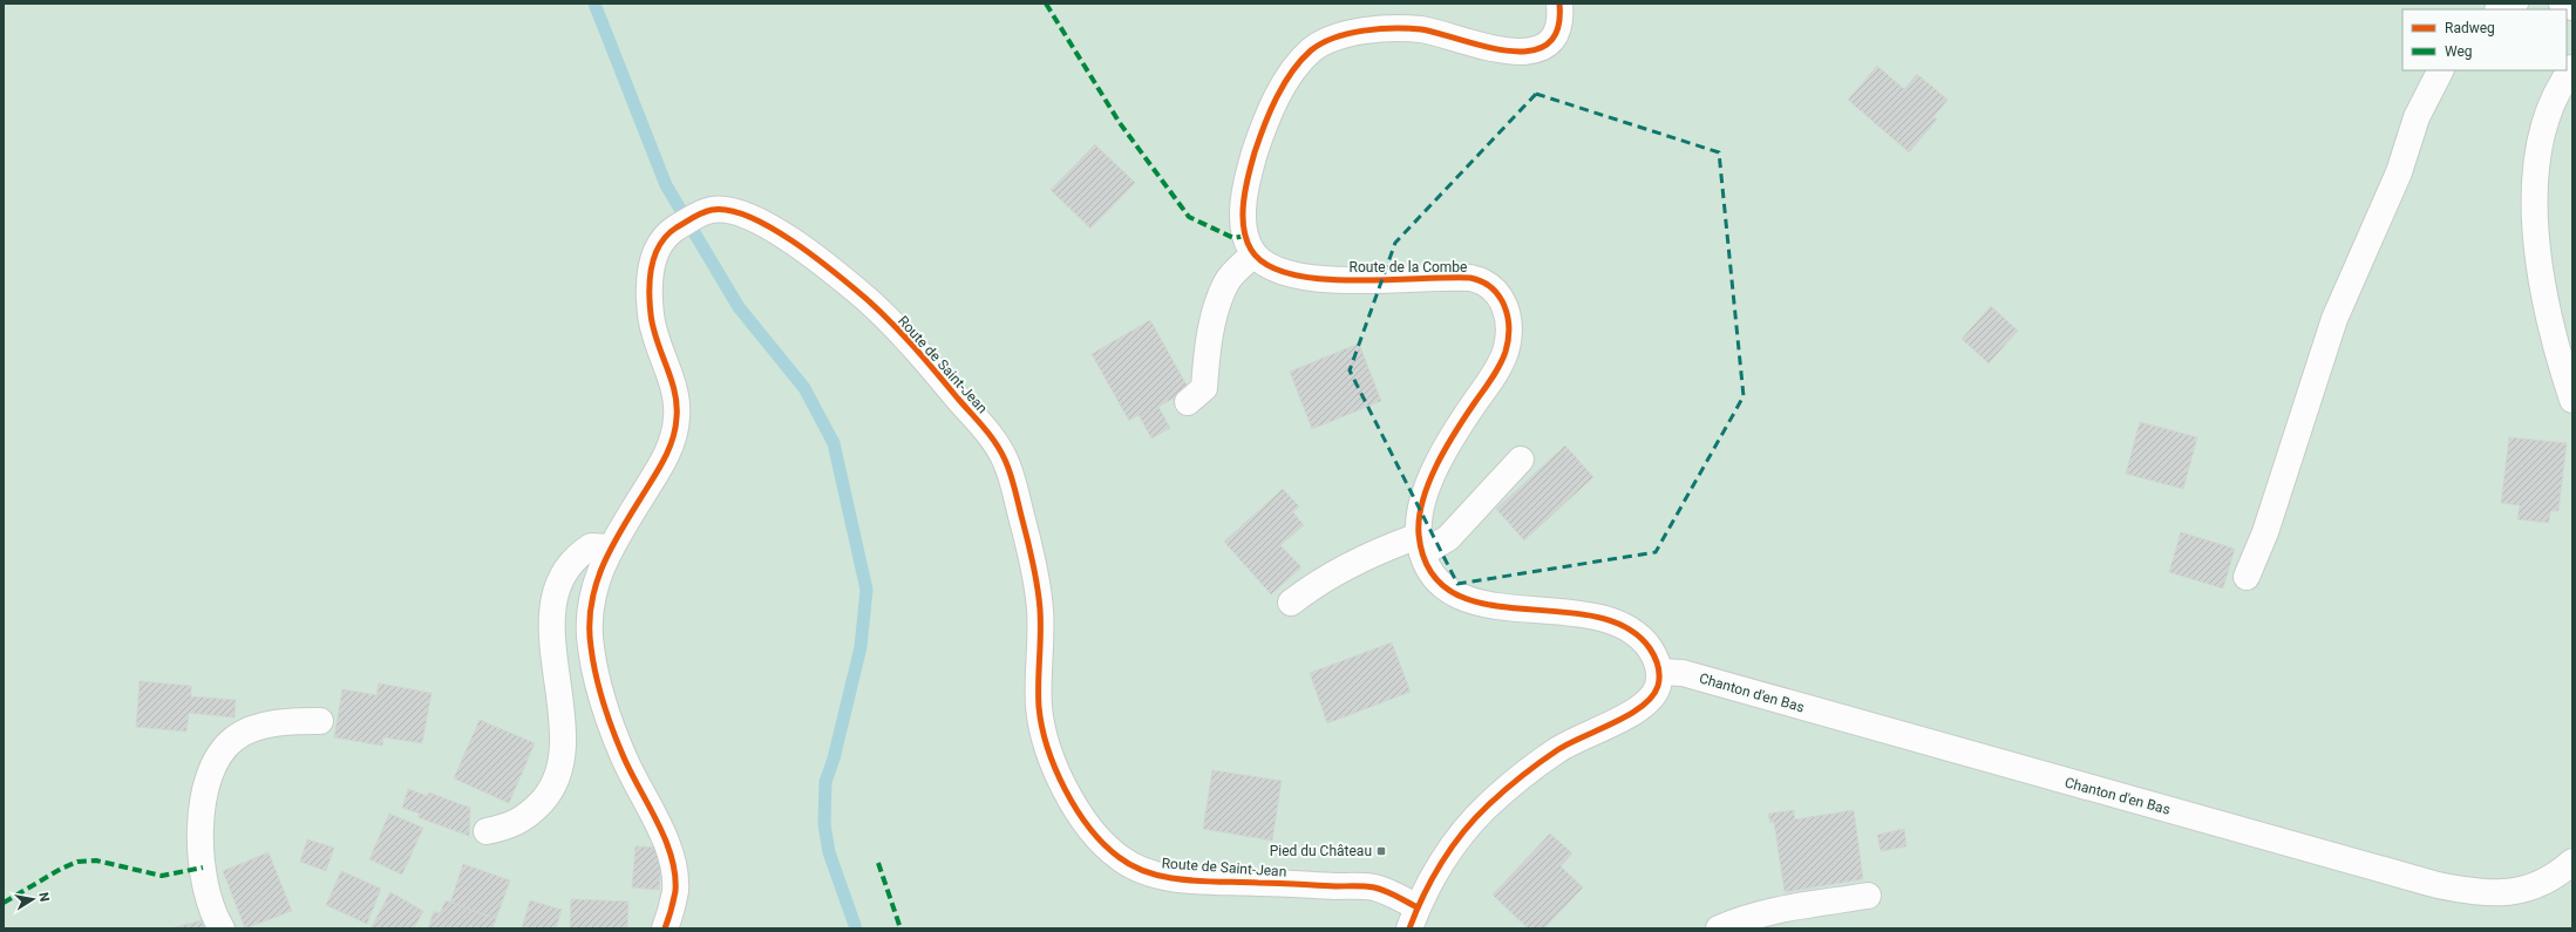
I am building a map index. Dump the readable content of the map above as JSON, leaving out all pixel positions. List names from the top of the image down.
{
  "streets": {
    "street": ["Route de la Combe", "Route de Saint-Jean", "Chanton d'en Bas"]
  },
  "places": {
    "transit": ["Pied du Château"]
  },
  "legend": ["Radweg", "Weg"],
  "north": "right"
}
